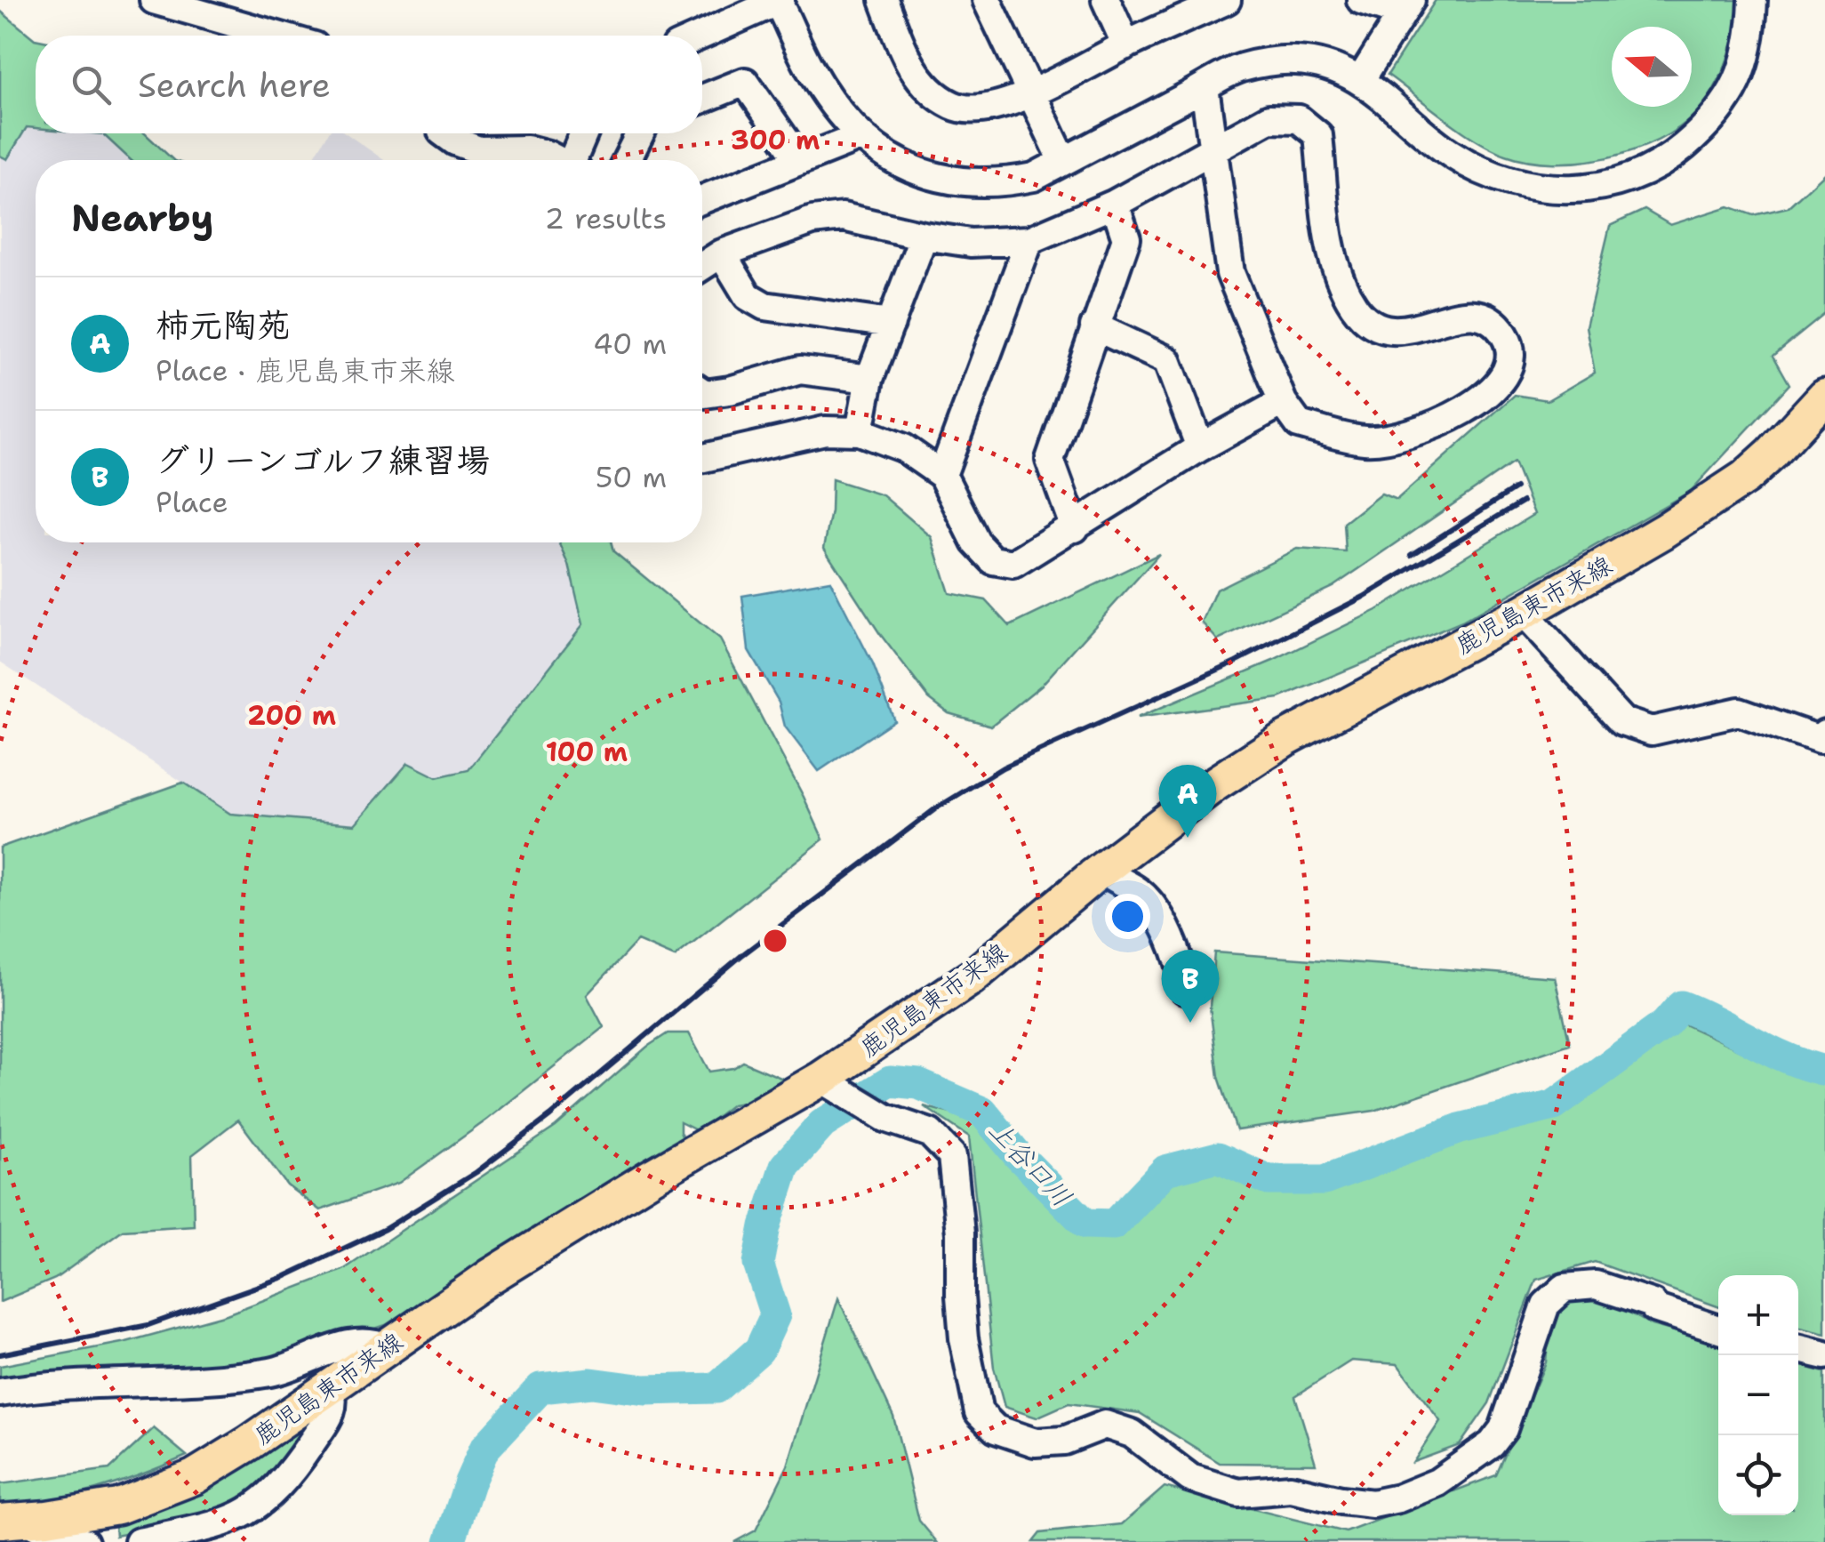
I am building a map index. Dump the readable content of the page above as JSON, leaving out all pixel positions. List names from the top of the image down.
{
  "streets": {
    "main road": ["鹿児島東市来線"]
  },
  "water": ["上谷口川"],
  "north": "left",
  "page": {
    "search": "Search here",
    "heading": ["Nearby", "2 results"],
    "list": [
      {
        "mark": "A",
        "name": "柿元陶苑",
        "note": "Place · 鹿児島東市来線",
        "value": "40 m"
      },
      {
        "mark": "B",
        "name": "グリーンゴルフ練習場",
        "note": "Place",
        "value": "50 m"
      }
    ],
    "pins": ["A", "B"],
    "map_buttons": ["+", "−"]
  },
  "rings": ["300 m", "200 m", "100 m"]
}
